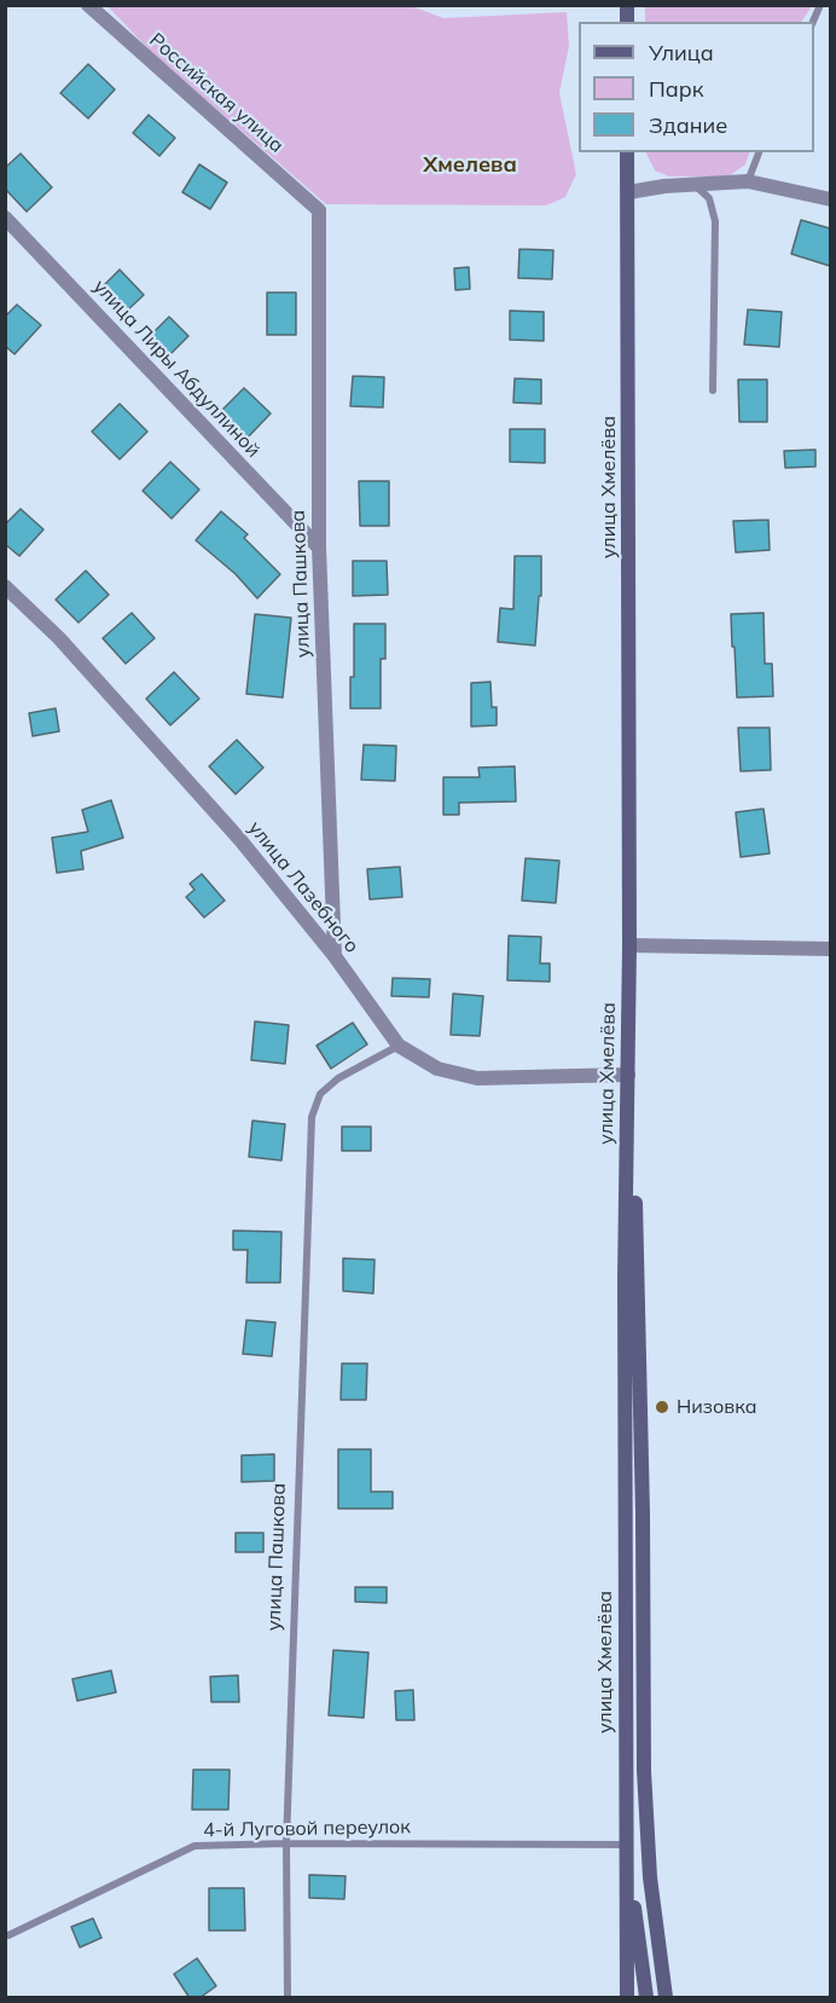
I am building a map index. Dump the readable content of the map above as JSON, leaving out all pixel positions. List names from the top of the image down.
{
  "streets": {
    "main road": ["улица Хмелёва"],
    "street": [
      "Российская улица",
      "улица Лиры Абдуллиной",
      "улица Пашкова",
      "улица Лазебного"
    ],
    "lane": ["4-й Луговой переулок"]
  },
  "crossings": [
    ["Российская улица", "улица Пашкова"],
    ["улица Лиры Абдуллиной", "улица Пашкова"],
    ["улица Хмелёва", "улица Лазебного"],
    ["улица Хмелёва", "4-й Луговой переулок"],
    ["улица Пашкова", "улица Лазебного"],
    ["улица Пашкова", "4-й Луговой переулок"]
  ],
  "districts": ["Хмелева"],
  "places": ["Низовка"],
  "legend": ["Улица", "Парк", "Здание"]
}
